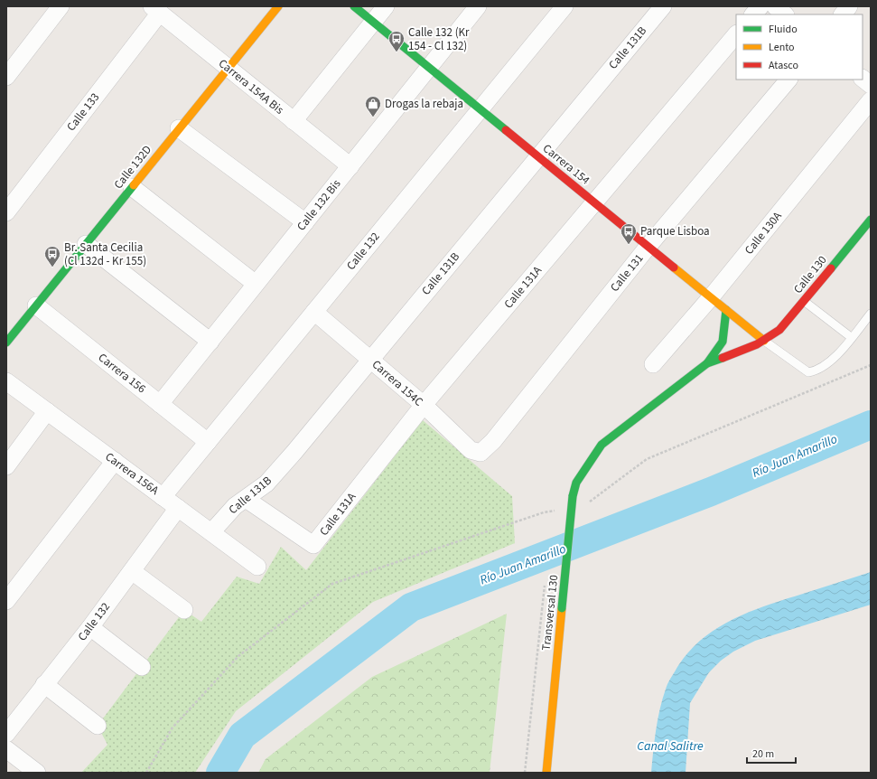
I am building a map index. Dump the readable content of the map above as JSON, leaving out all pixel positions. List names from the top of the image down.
{
  "streets": {
    "main road": [
      "Carrera 154",
      "Calle 132D",
      "Calle 130",
      "Transversal 130"
    ],
    "street": [
      "Calle 131B",
      "Carrera 154A Bis",
      "Calle 133",
      "Calle 132 Bis",
      "Calle 130A",
      "Calle 132",
      "Calle 131",
      "Calle 131A",
      "Carrera 156",
      "Carrera 154C",
      "Carrera 156A"
    ]
  },
  "crossings": [
    ["Calle 131B", "Carrera 154"],
    ["Calle 131B", "Calle 131A"],
    ["Calle 131B", "Carrera 154C"],
    ["Calle 131B", "Carrera 156A"],
    ["Carrera 154A Bis", "Calle 133"],
    ["Carrera 154A Bis", "Calle 132D"],
    ["Carrera 154A Bis", "Calle 132 Bis"],
    ["Carrera 154", "Calle 132 Bis"],
    ["Carrera 154", "Calle 130A"],
    ["Carrera 154", "Calle 132"],
    ["Carrera 154", "Calle 131"],
    ["Carrera 154", "Calle 130"],
    ["Carrera 154", "Calle 131A"],
    ["Carrera 154", "Transversal 130"],
    ["Calle 132D", "Carrera 156"],
    ["Calle 132 Bis", "Carrera 156"],
    ["Calle 132", "Carrera 156"],
    ["Calle 132", "Carrera 154C"],
    ["Calle 132", "Carrera 156A"],
    ["Calle 131", "Carrera 154C"],
    ["Calle 130", "Transversal 130"],
    ["Calle 131A", "Carrera 154C"]
  ],
  "water": ["Río Juan Amarillo", "Canal Salitre"],
  "places": {
    "bus stop": ["Calle 132 (Kr 154 - Cl 132)", "Parque Lisboa", "Br. Santa Cecilia (Cl 132d - Kr 155)"],
    "shop": ["Drogas la rebaja"]
  },
  "legend": ["Fluido", "Lento", "Atasco"],
  "scale_bar": "20 m"
}
